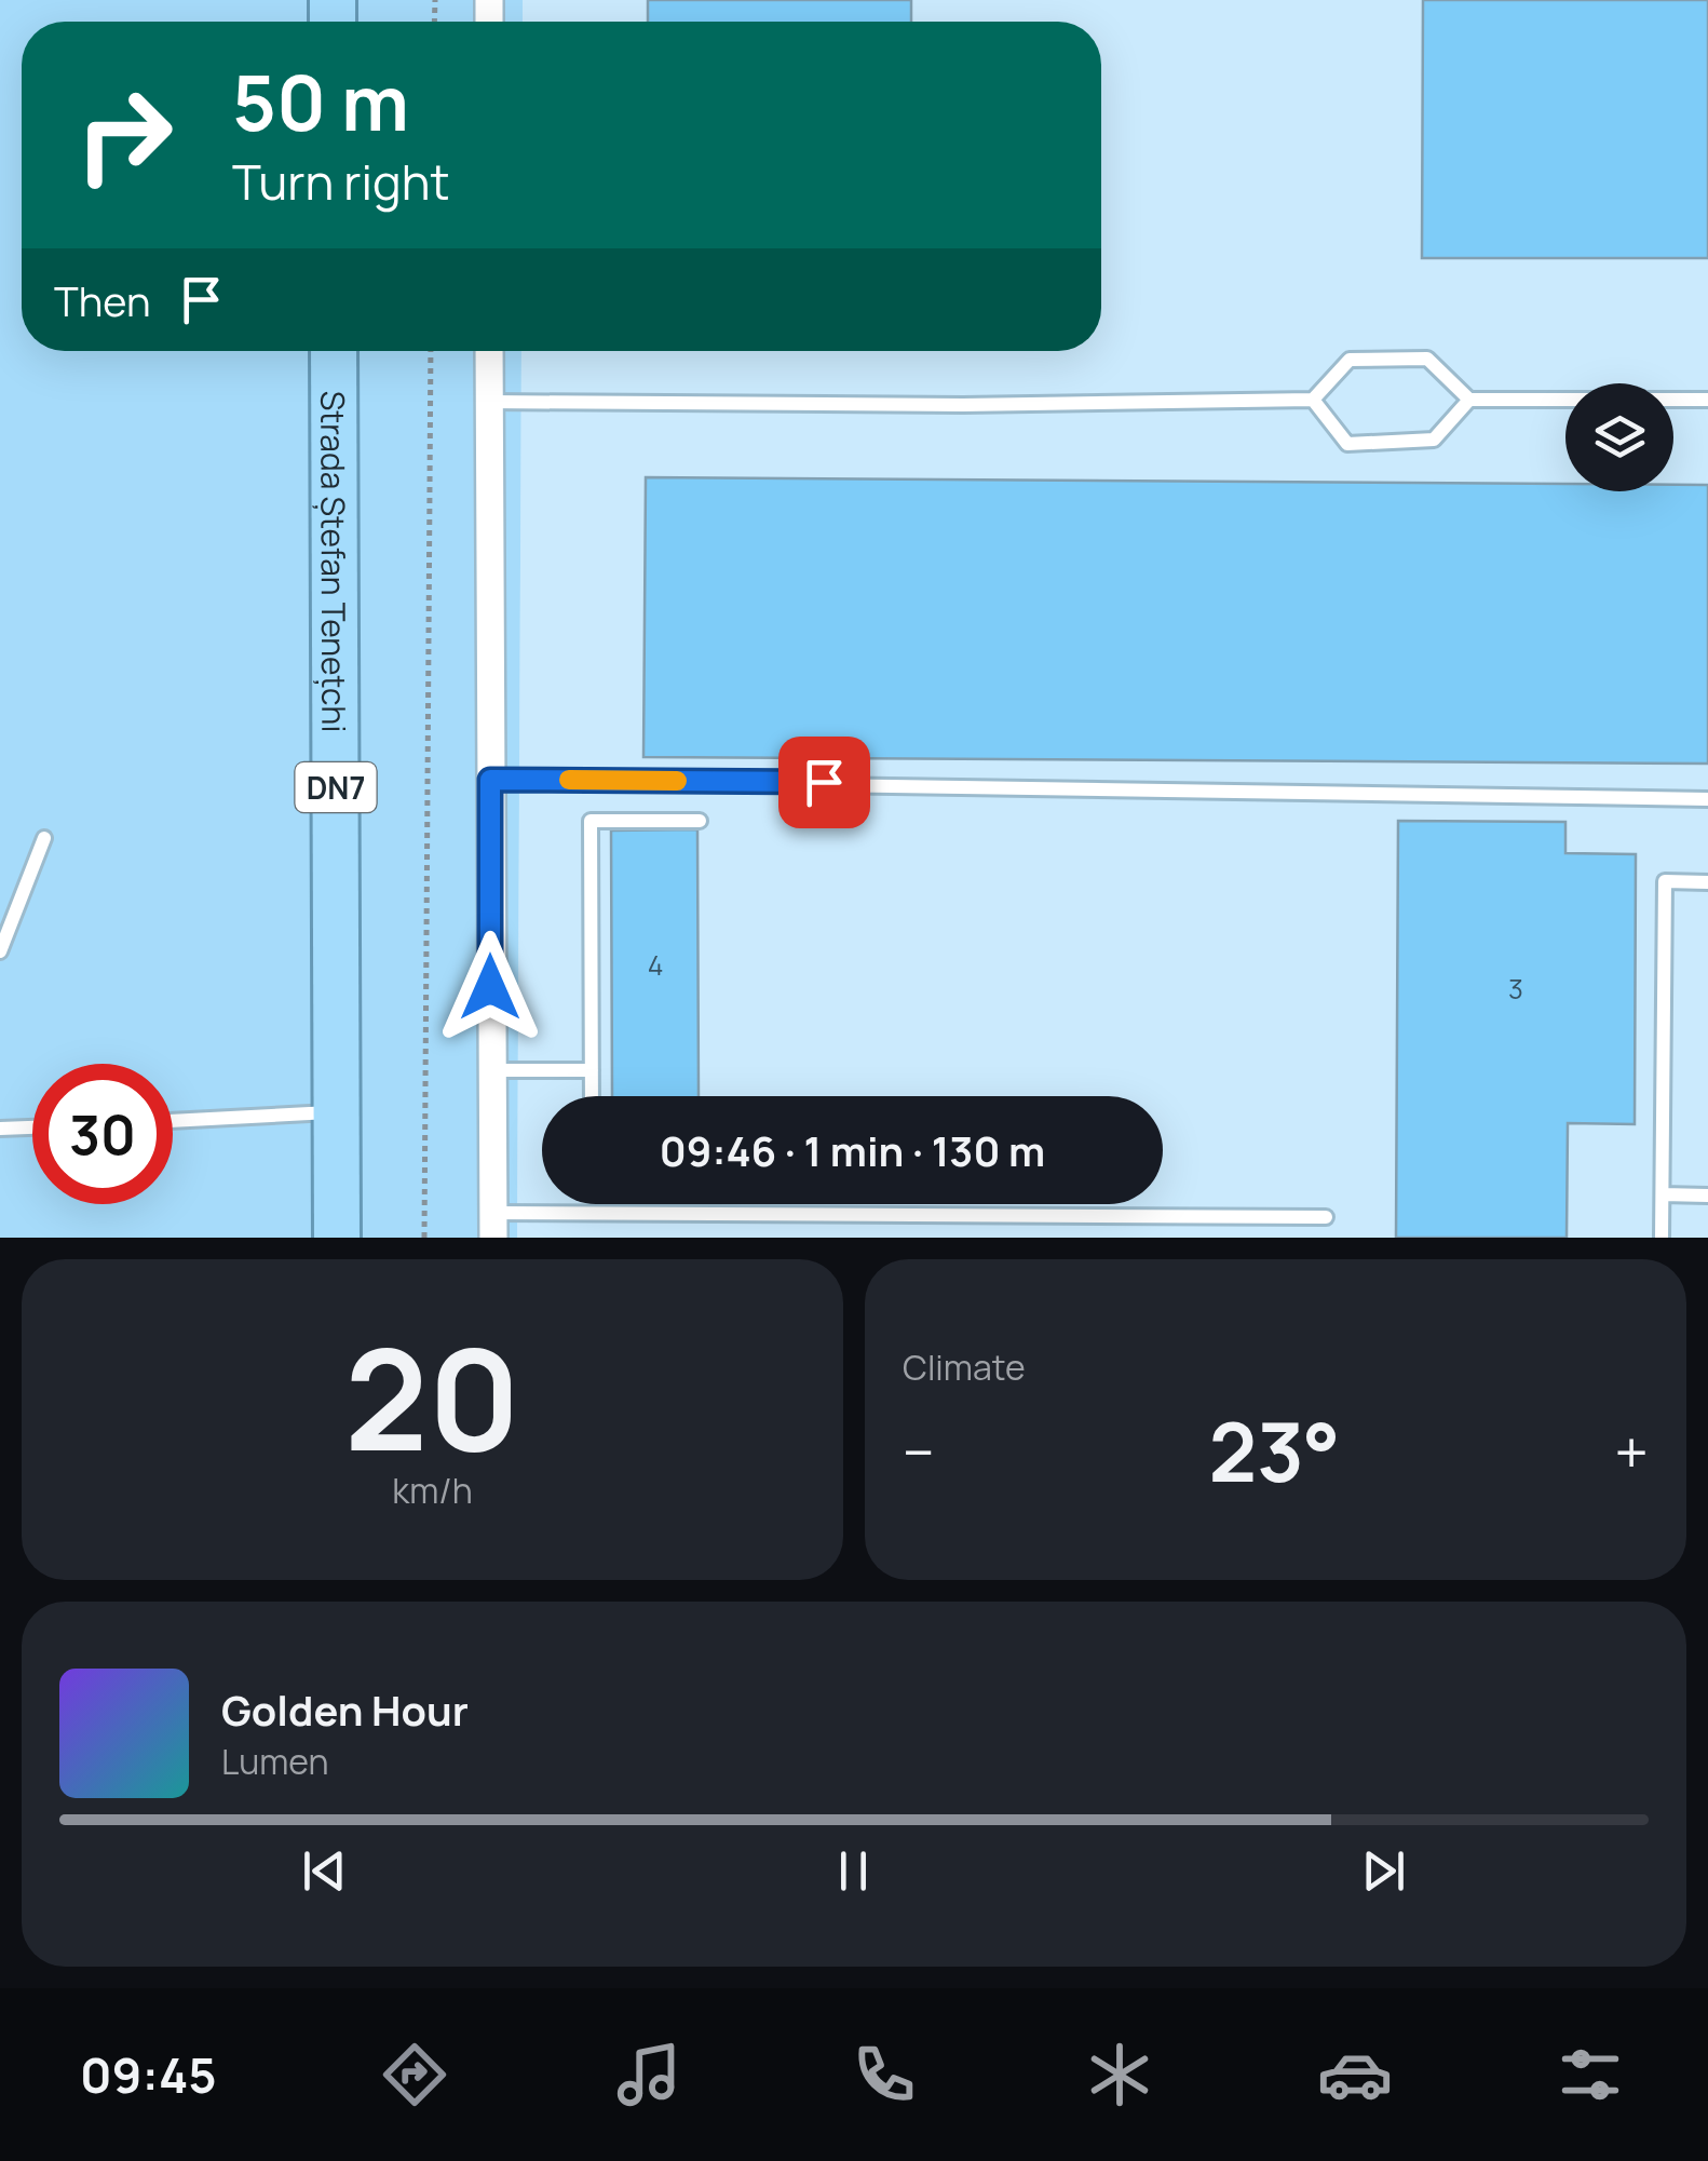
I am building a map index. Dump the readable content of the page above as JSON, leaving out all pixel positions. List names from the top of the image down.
{
  "streets": {
    "highway": ["Strada Ștefan Tenețchi", "DN7"]
  },
  "house_numbers": ["4", "3"],
  "page": {
    "turn": ["50 m", "Turn right"],
    "then": "Then",
    "limit": "30",
    "trip": "09:46 · 1 min · 130 m",
    "tile": [
      ["20", "km/h"],
      "Climate"
    ],
    "heat": ["−", "23°", "+"],
    "song": ["Golden Hour", "Lumen"],
    "tabs": "09:45"
  }
}
